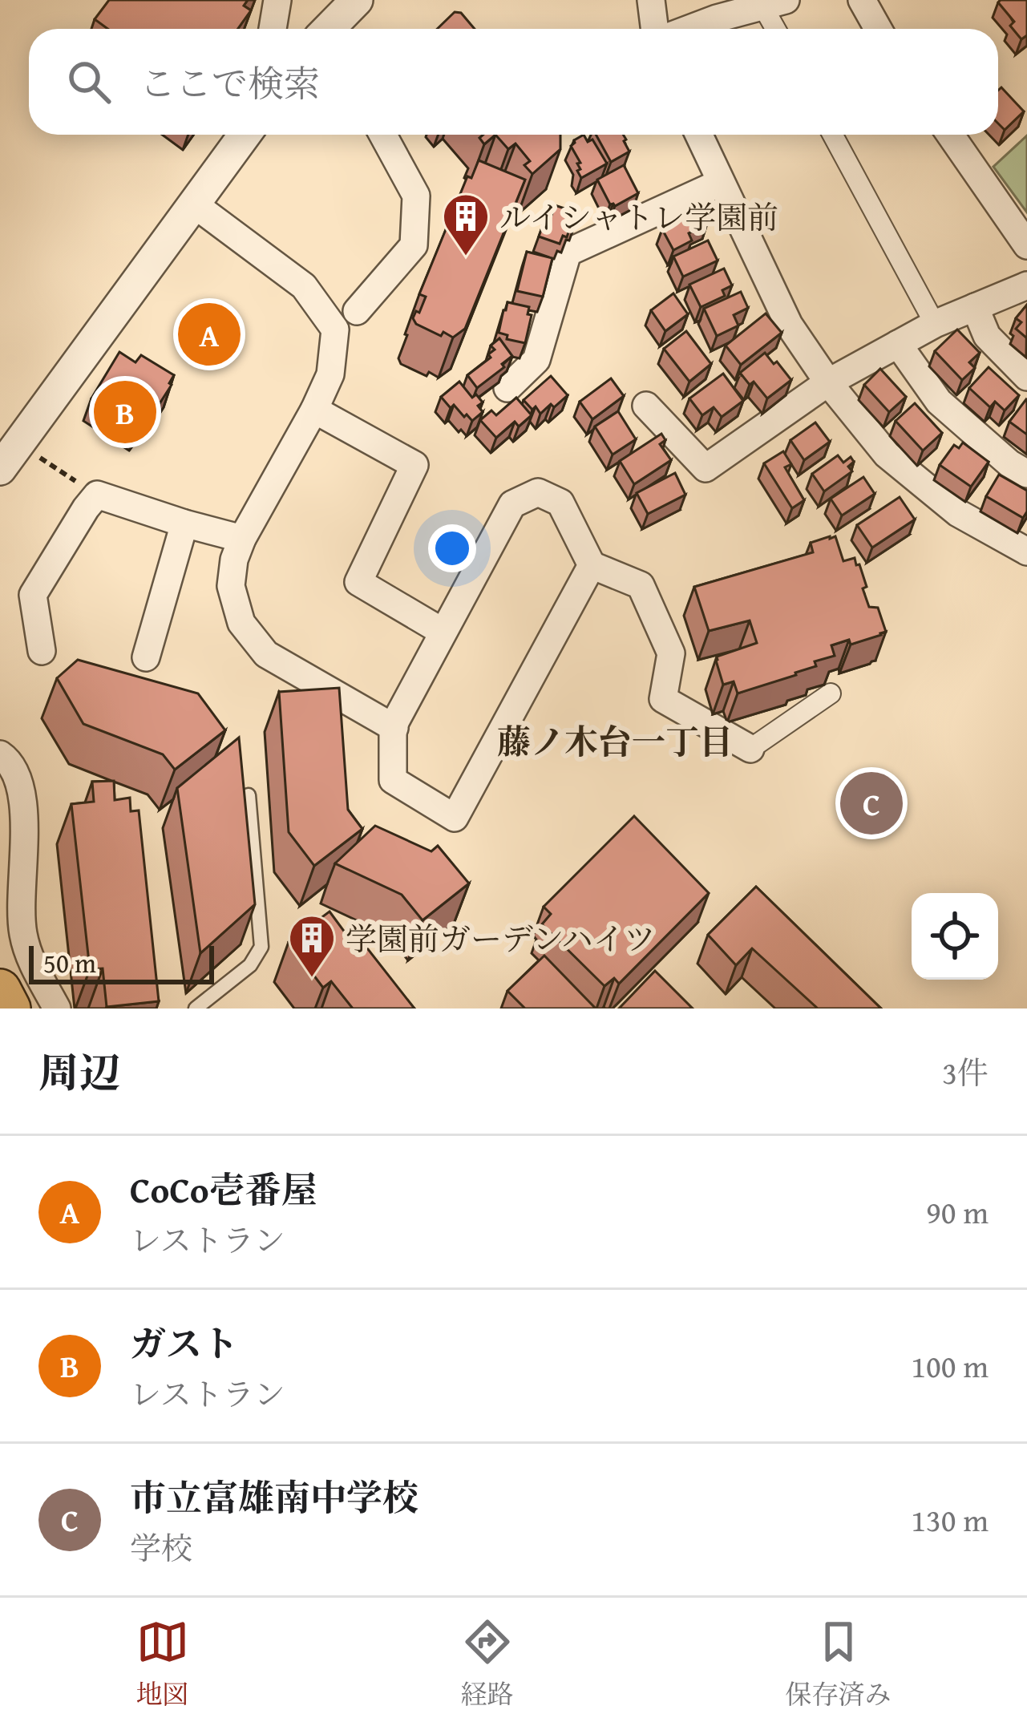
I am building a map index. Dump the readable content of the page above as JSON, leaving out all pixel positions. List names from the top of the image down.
{
  "districts": ["藤ノ木台一丁目"],
  "places": {
    "building": ["ルイシャトレ学園前", "学園前ガーデンハイツ"]
  },
  "scale_bar": "50 m",
  "page": {
    "search": "ここで検索",
    "pins": ["A", "B", "C"],
    "scale": "50 m",
    "heading": ["周辺", "3件"],
    "list": [
      {
        "mark": "A",
        "name": "CoCo壱番屋",
        "note": "レストラン",
        "value": "90 m"
      },
      {
        "mark": "B",
        "name": "ガスト",
        "note": "レストラン",
        "value": "100 m"
      },
      {
        "mark": "C",
        "name": "市立富雄南中学校",
        "note": "学校",
        "value": "130 m"
      }
    ],
    "nav": ["地図", "経路", "保存済み"]
  }
}
